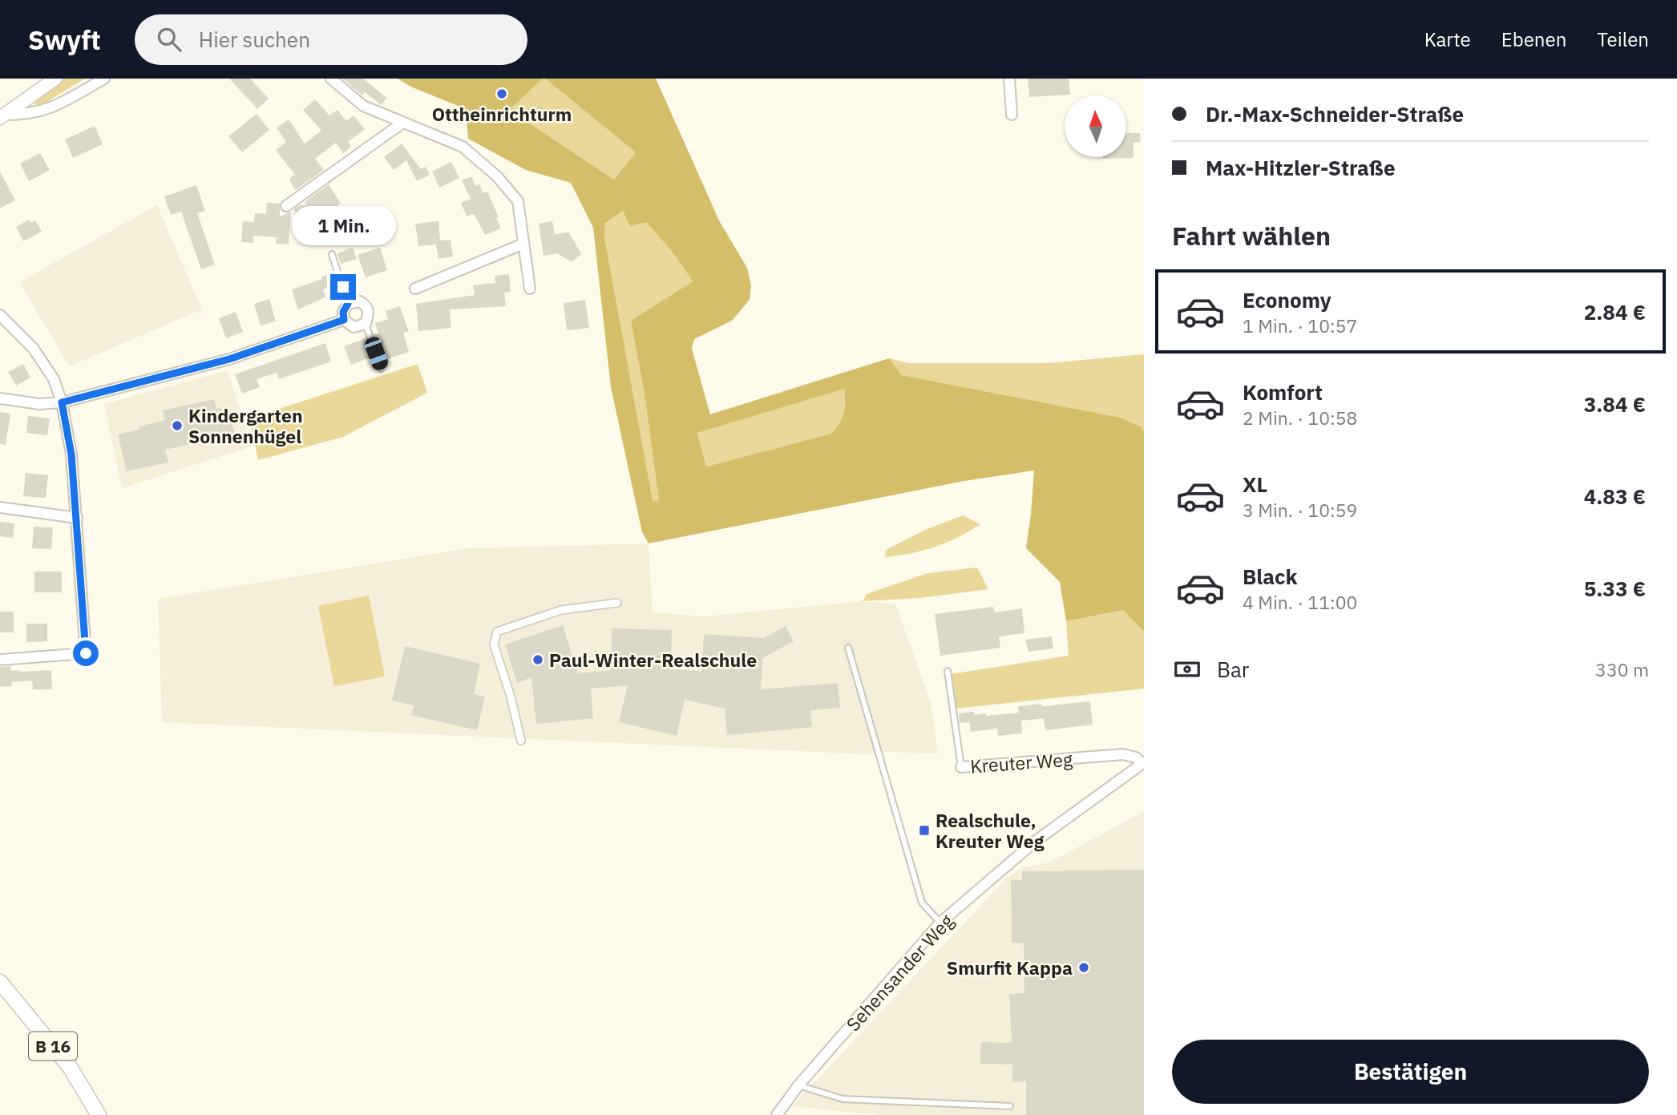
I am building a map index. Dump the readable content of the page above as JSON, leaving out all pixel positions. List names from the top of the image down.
{
  "streets": {
    "main road": ["B 16"],
    "street": ["Kreuter Weg", "Sehensander Weg"]
  },
  "crossings": [
    ["Kreuter Weg", "Sehensander Weg"]
  ],
  "places": {
    "other": [
      "Ottheinrichturm",
      "Kindergarten Sonnenhügel",
      "Paul-Winter-Realschule",
      "Smurfit Kappa"
    ],
    "transit": ["Realschule, Kreuter Weg"]
  },
  "north": "top",
  "page": {
    "header": "Swyft",
    "search": "Hier suchen",
    "nav": ["Karte", "Ebenen", "Teilen"],
    "banner": ["Dr.-Max-Schneider-Straße", "Max-Hitzler-Straße"],
    "heading": "Fahrt wählen",
    "bubble": "1 Min.",
    "list": [
      {
        "name": "Economy",
        "note": "1 Min. · 10:57",
        "value": "2.84 €"
      },
      {
        "name": "Komfort",
        "note": "2 Min. · 10:58",
        "value": "3.84 €"
      },
      {
        "name": "XL",
        "note": "3 Min. · 10:59",
        "value": "4.83 €"
      },
      {
        "name": "Black",
        "note": "4 Min. · 11:00",
        "value": "5.33 €"
      }
    ],
    "pay": ["Bar", "330 m"],
    "buttons": "Bestätigen"
  }
}
